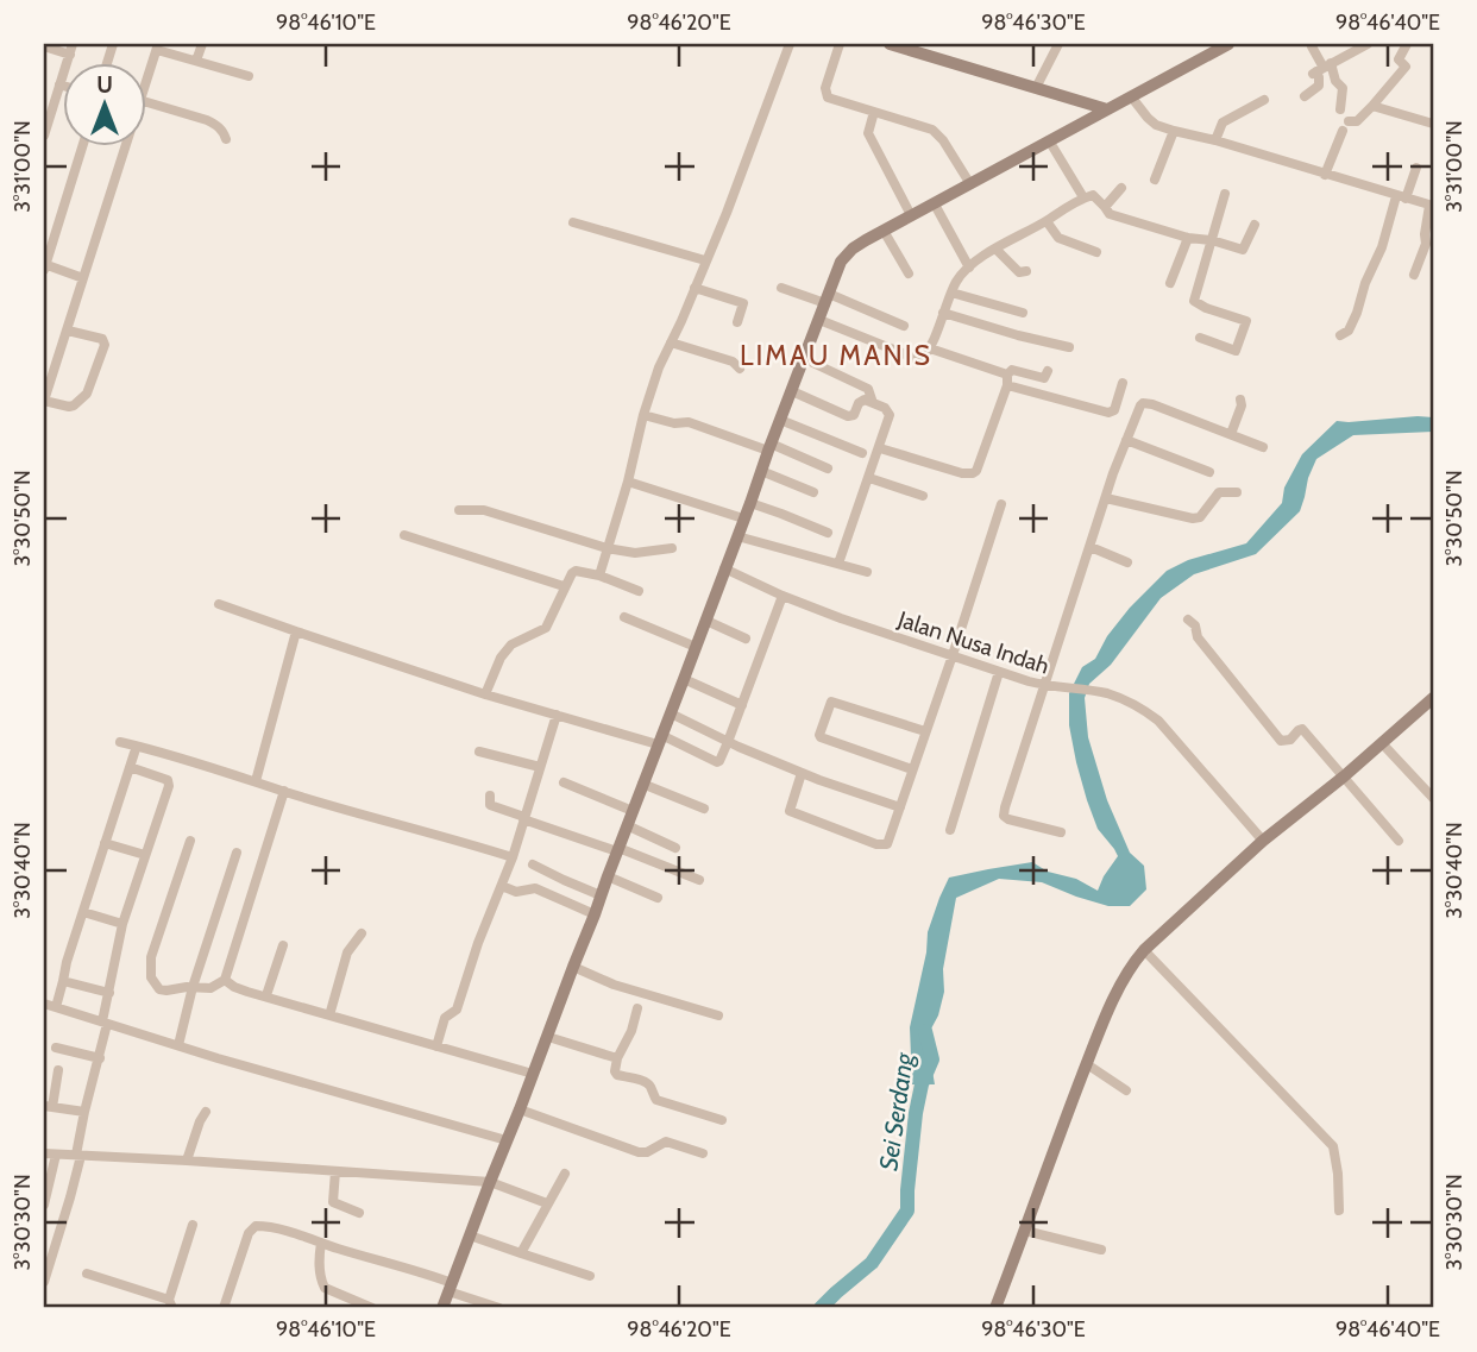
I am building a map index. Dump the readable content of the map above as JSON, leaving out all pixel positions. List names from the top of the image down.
{
  "streets": {
    "street": ["Jalan Nusa Indah"]
  },
  "districts": ["LIMAU MANIS"],
  "water": ["Sei Serdang"],
  "north": "top",
  "coordinates": [
    "98°46'10\"E",
    "98°46'20\"E",
    "98°46'30\"E",
    "98°46'40\"E",
    "3°31'00\"N",
    "3°30'50\"N",
    "3°30'40\"N",
    "3°30'30\"N"
  ]
}
